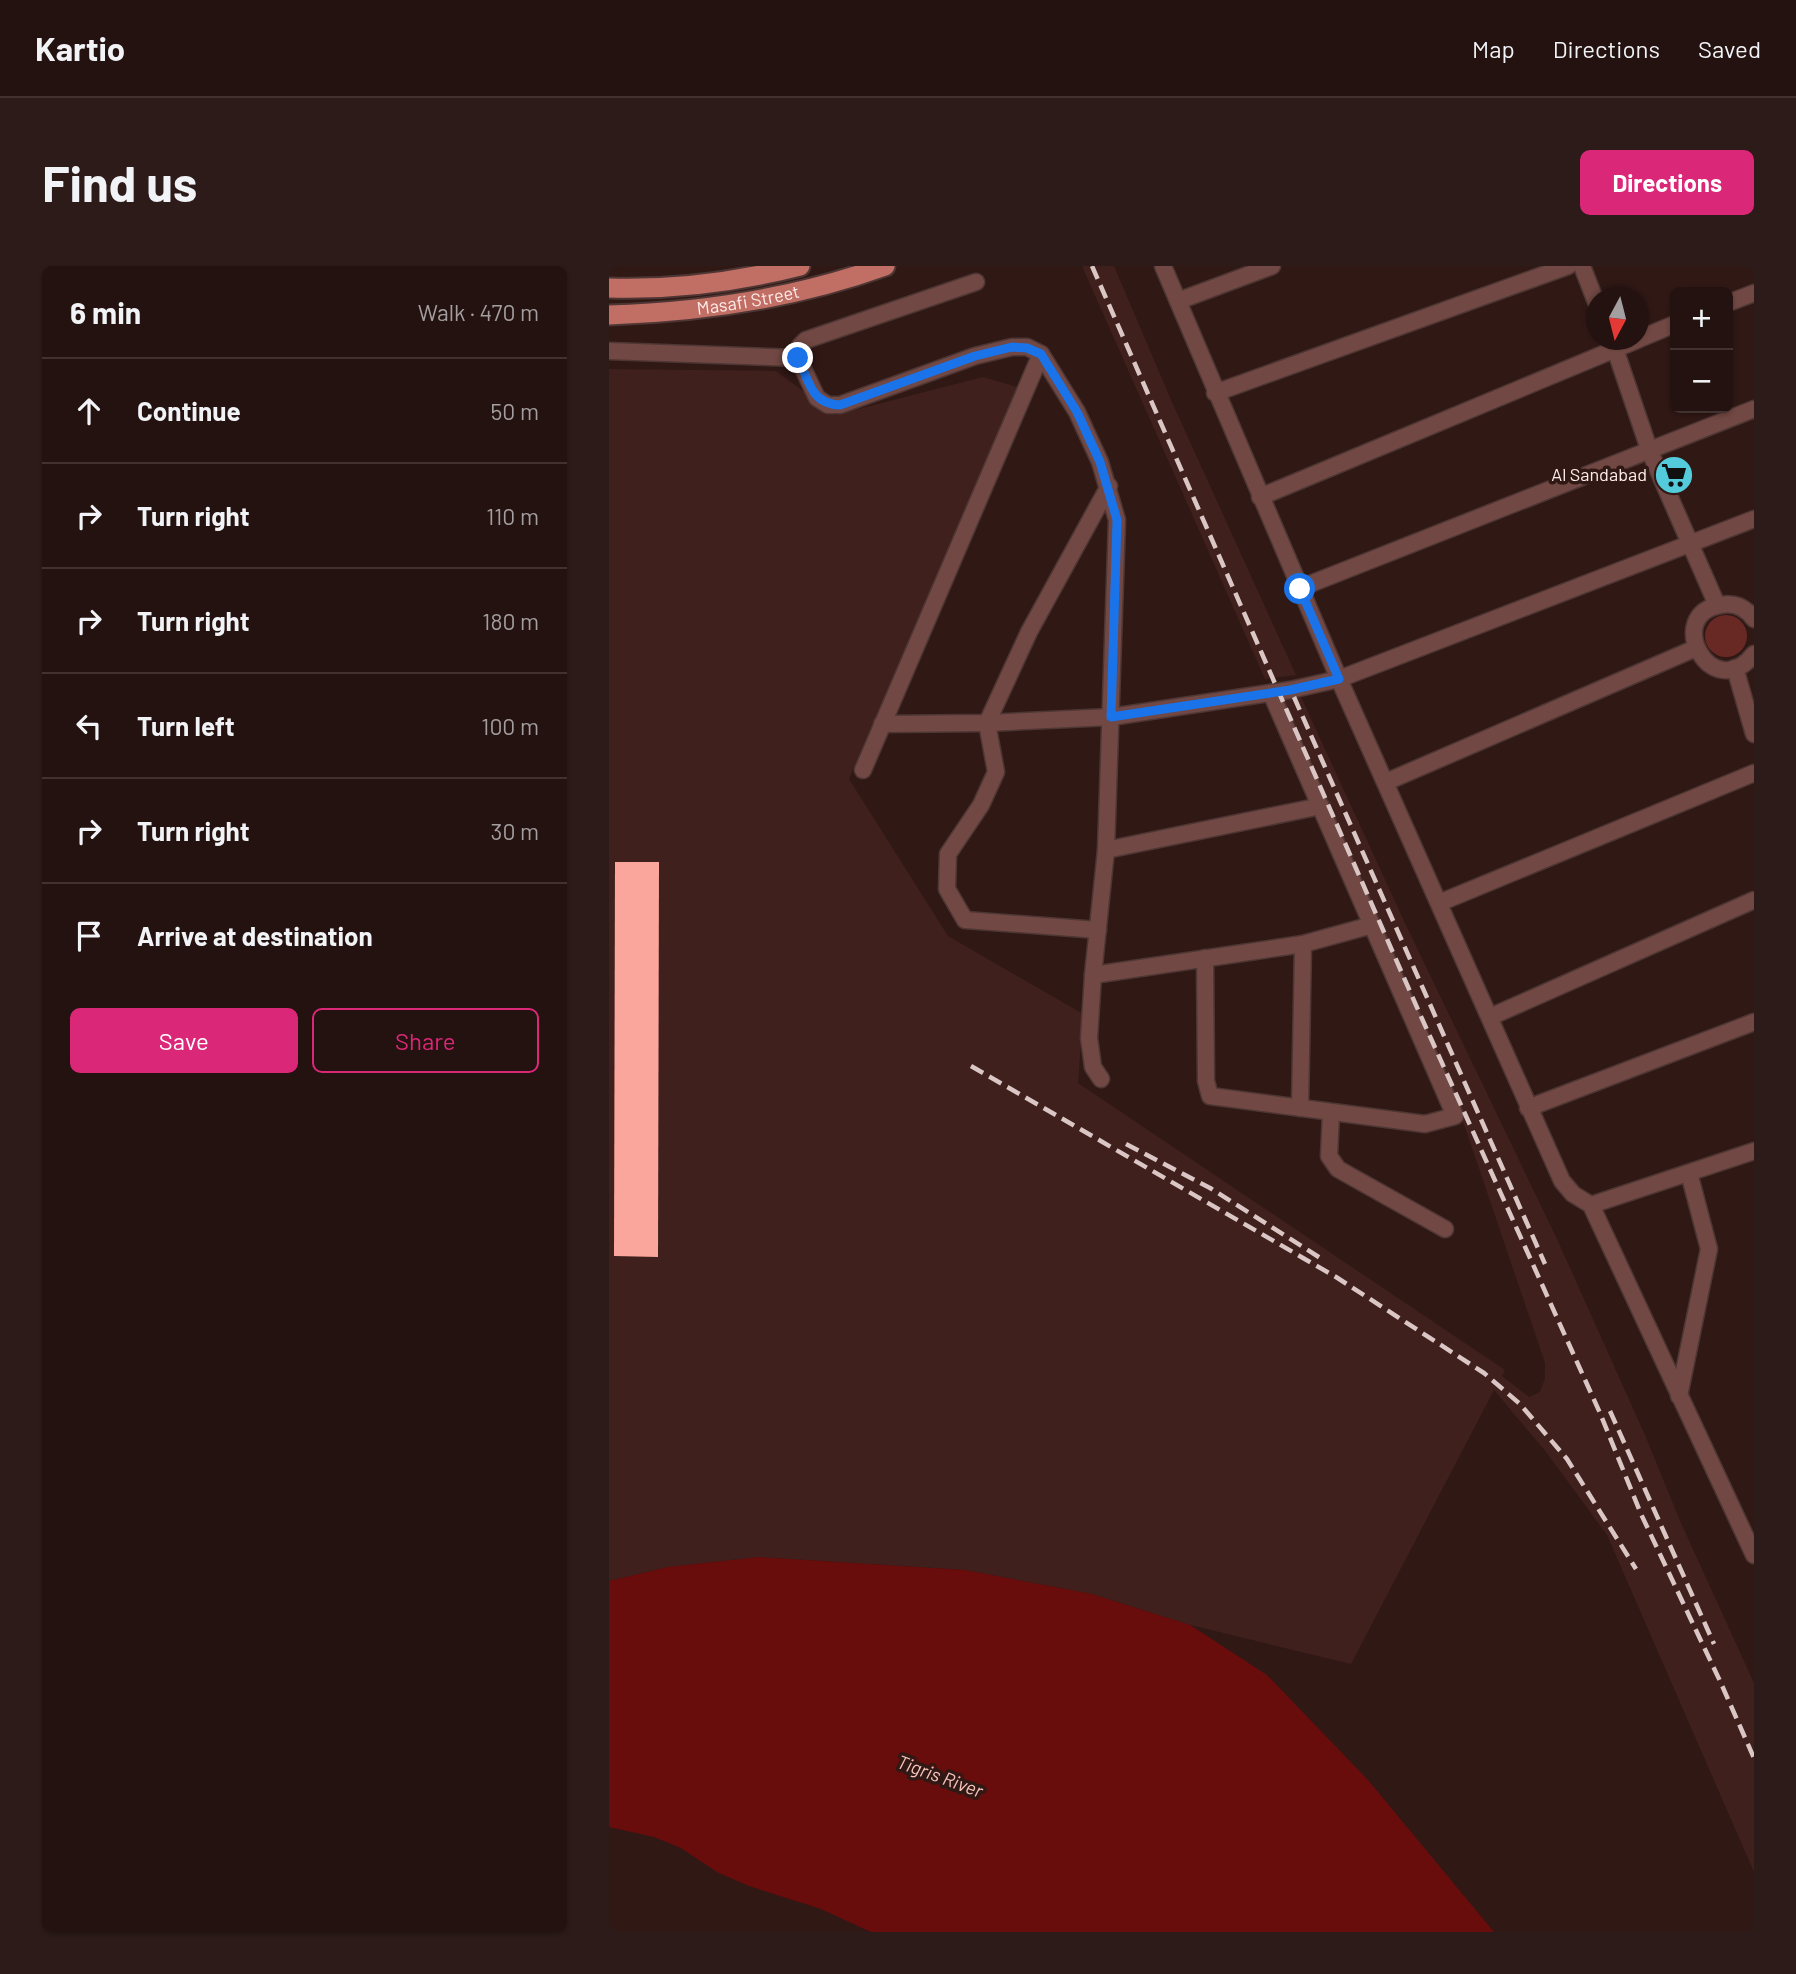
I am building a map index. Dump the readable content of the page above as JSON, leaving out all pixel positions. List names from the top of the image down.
{
  "streets": {
    "main road": ["Masafi Street"]
  },
  "water": ["Tigris River"],
  "places": {
    "supermarket": ["Al Sandabad"]
  },
  "north": "bottom",
  "page": {
    "header": "Kartio",
    "nav": ["Map", "Directions", "Saved"],
    "buttons": [
      "Directions",
      ["Save", "Share"]
    ],
    "title": "Find us",
    "heading": ["6 min", "Walk · 470 m"],
    "map_buttons": ["+", "−"],
    "list": [
      ["Continue", "50 m"],
      ["Turn right", "110 m"],
      ["Turn right", "180 m"],
      ["Turn left", "100 m"],
      ["Turn right", "30 m"],
      "Arrive at destination"
    ]
  }
}
